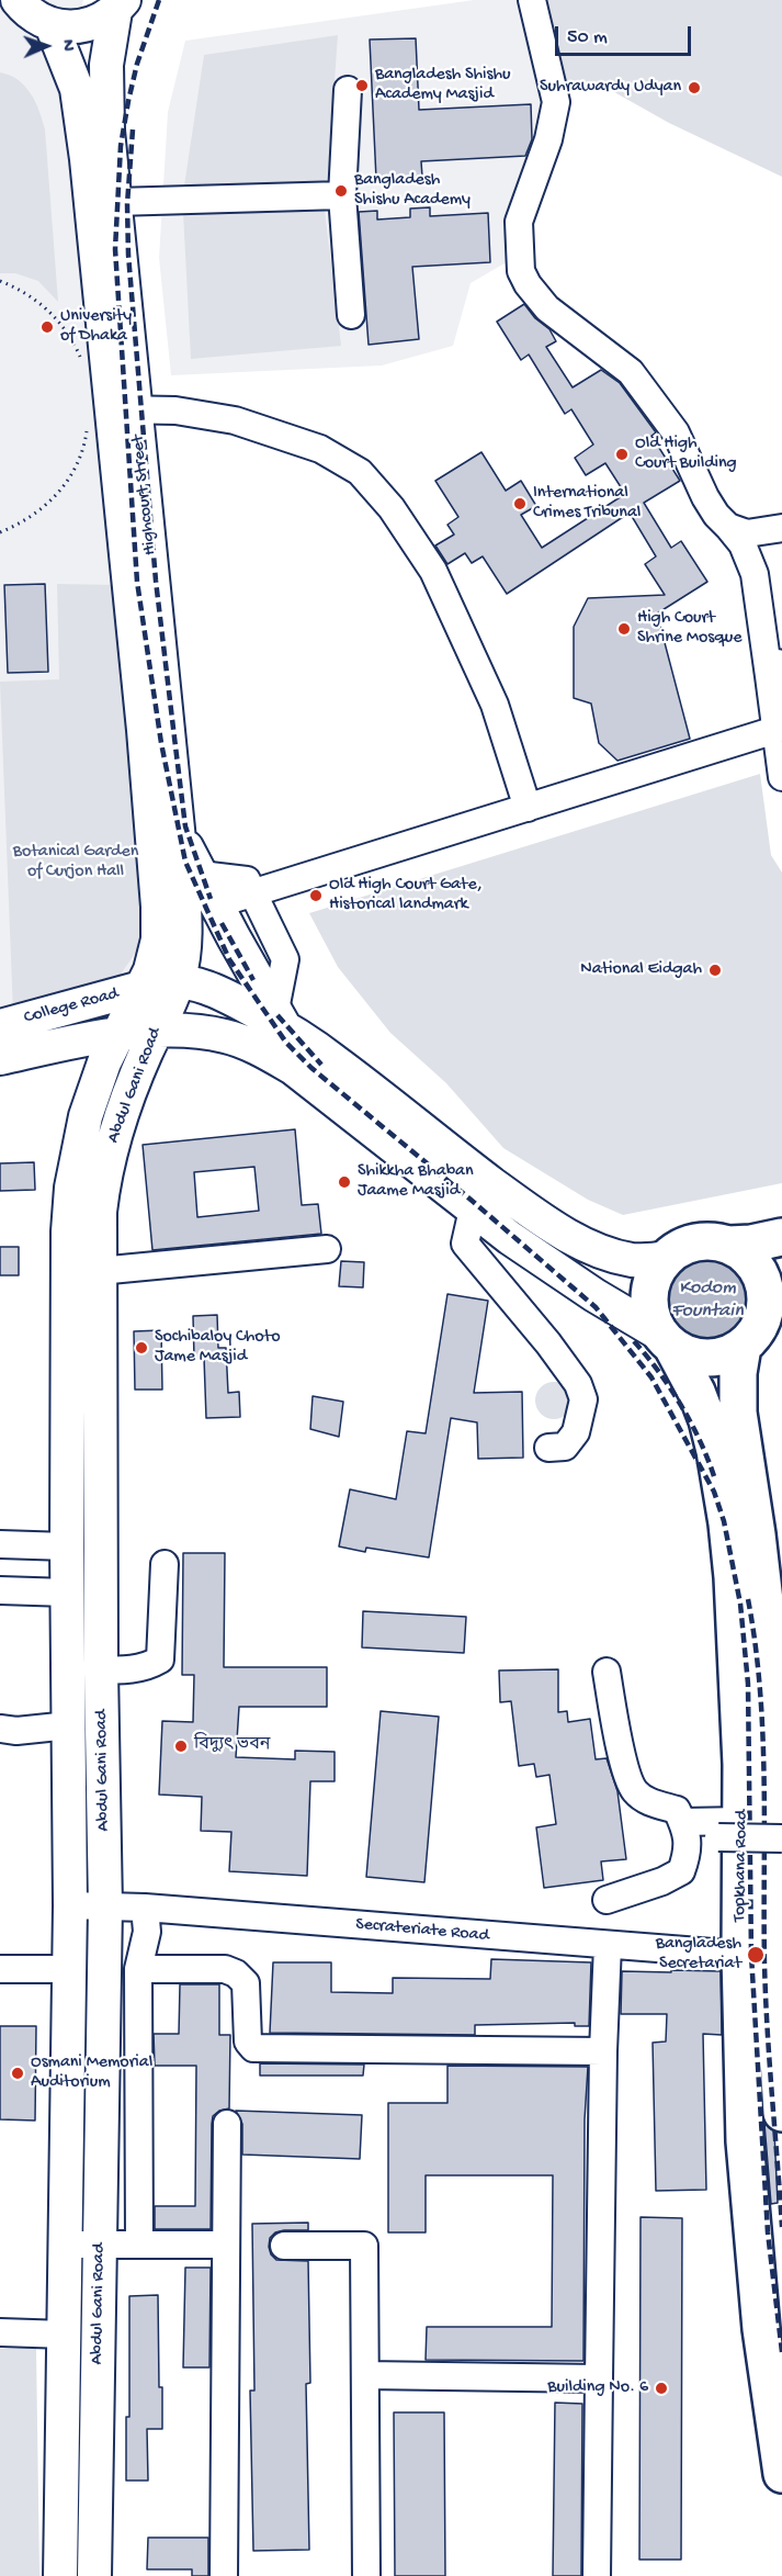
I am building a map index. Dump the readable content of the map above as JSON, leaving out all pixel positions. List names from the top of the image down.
{
  "streets": {
    "highway": ["Topkhana Road"],
    "main road": ["Highcourt Street", "College Road", "Abdul Gani Road"],
    "street": ["Secrateriate Road"]
  },
  "crossings": [
    ["Highcourt Street", "College Road"],
    ["Highcourt Street", "Abdul Gani Road"],
    ["College Road", "Abdul Gani Road"],
    ["College Road", "Topkhana Road"],
    ["Abdul Gani Road", "Secrateriate Road"],
    ["Topkhana Road", "Secrateriate Road"]
  ],
  "water": ["Kodom Fountain"],
  "parks": ["Botanical Garden of Curjon Hall"],
  "places": [
    "Bangladesh Shishu Academy Masjid",
    "Suhrawardy Udyan",
    "Bangladesh Shishu Academy",
    "University of Dhaka",
    "Old High Court Building",
    "International Crimes Tribunal",
    "High Court Shrine Mosque",
    "Old High Court Gate, Historical landmark",
    "National Eidgah",
    "Shikkha Bhaban Jaame Masjid",
    "Sochibaloy Choto Jame Masjid",
    "বিদ্যুৎ ভবন",
    "Bangladesh Secretariat",
    "Osmani Memorial Auditorium",
    "Building No. 6"
  ],
  "scale_bar": "50 m",
  "north": "right"
}
